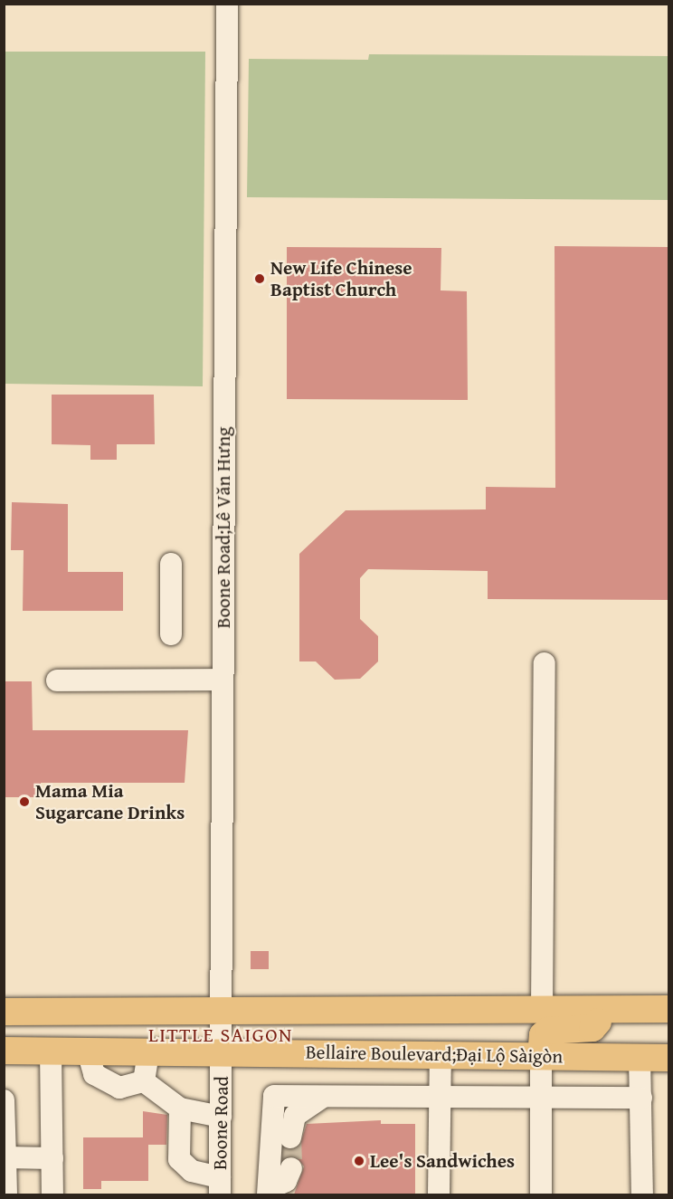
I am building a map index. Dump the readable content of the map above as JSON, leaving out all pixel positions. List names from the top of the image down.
{
  "streets": {
    "main road": ["Bellaire Boulevard;Đại Lộ Sàigòn"],
    "street": ["Boone Road;Lê Văn Hưng", "Boone Road"]
  },
  "crossings": [
    ["Boone Road;Lê Văn Hưng", "Bellaire Boulevard;Đại Lộ Sàigòn"],
    ["Boone Road;Lê Văn Hưng", "Boone Road"],
    ["Bellaire Boulevard;Đại Lộ Sàigòn", "Boone Road"]
  ],
  "districts": ["LITTLE SAIGON"],
  "places": ["New Life Chinese Baptist Church", "Mama Mia Sugarcane Drinks", "Lee's Sandwiches"]
}
